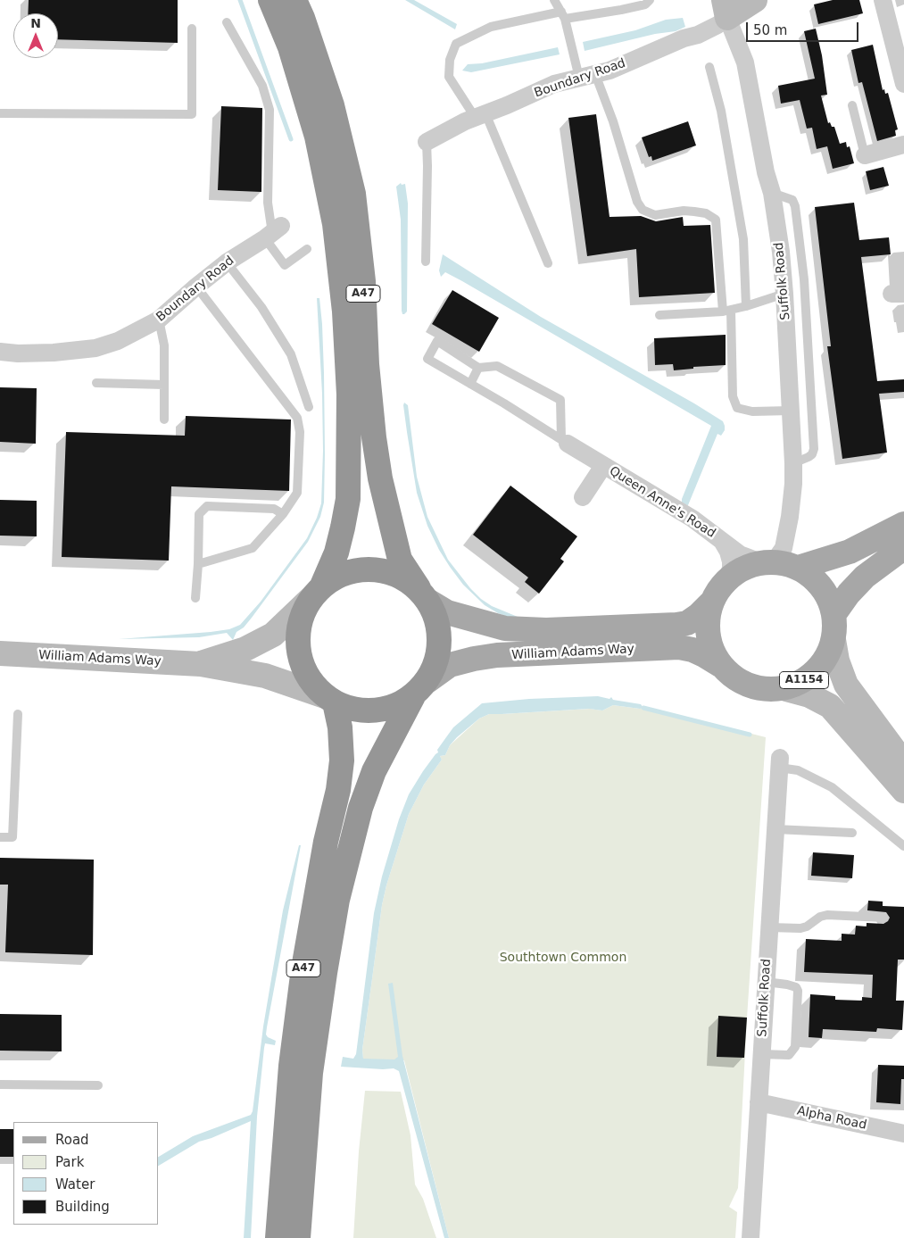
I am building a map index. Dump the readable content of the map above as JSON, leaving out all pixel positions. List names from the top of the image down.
{
  "streets": {
    "highway": ["A47"],
    "main road": ["William Adams Way", "A1154"],
    "street": [
      "Boundary Road",
      "Suffolk Road",
      "Queen Anne's Road",
      "Alpha Road"
    ]
  },
  "crossings": [
    ["Boundary Road", "Suffolk Road"],
    ["Suffolk Road", "Queen Anne's Road"],
    ["Suffolk Road", "William Adams Way"],
    ["Suffolk Road", "A1154"],
    ["Suffolk Road", "Alpha Road"],
    ["A47", "William Adams Way"],
    ["Queen Anne's Road", "William Adams Way"],
    ["Queen Anne's Road", "A1154"],
    ["William Adams Way", "A1154"]
  ],
  "parks": ["Southtown Common"],
  "legend": [
    "Road",
    "Park",
    "Water",
    "Building"
  ],
  "scale_bar": "50 m",
  "north": "top"
}
